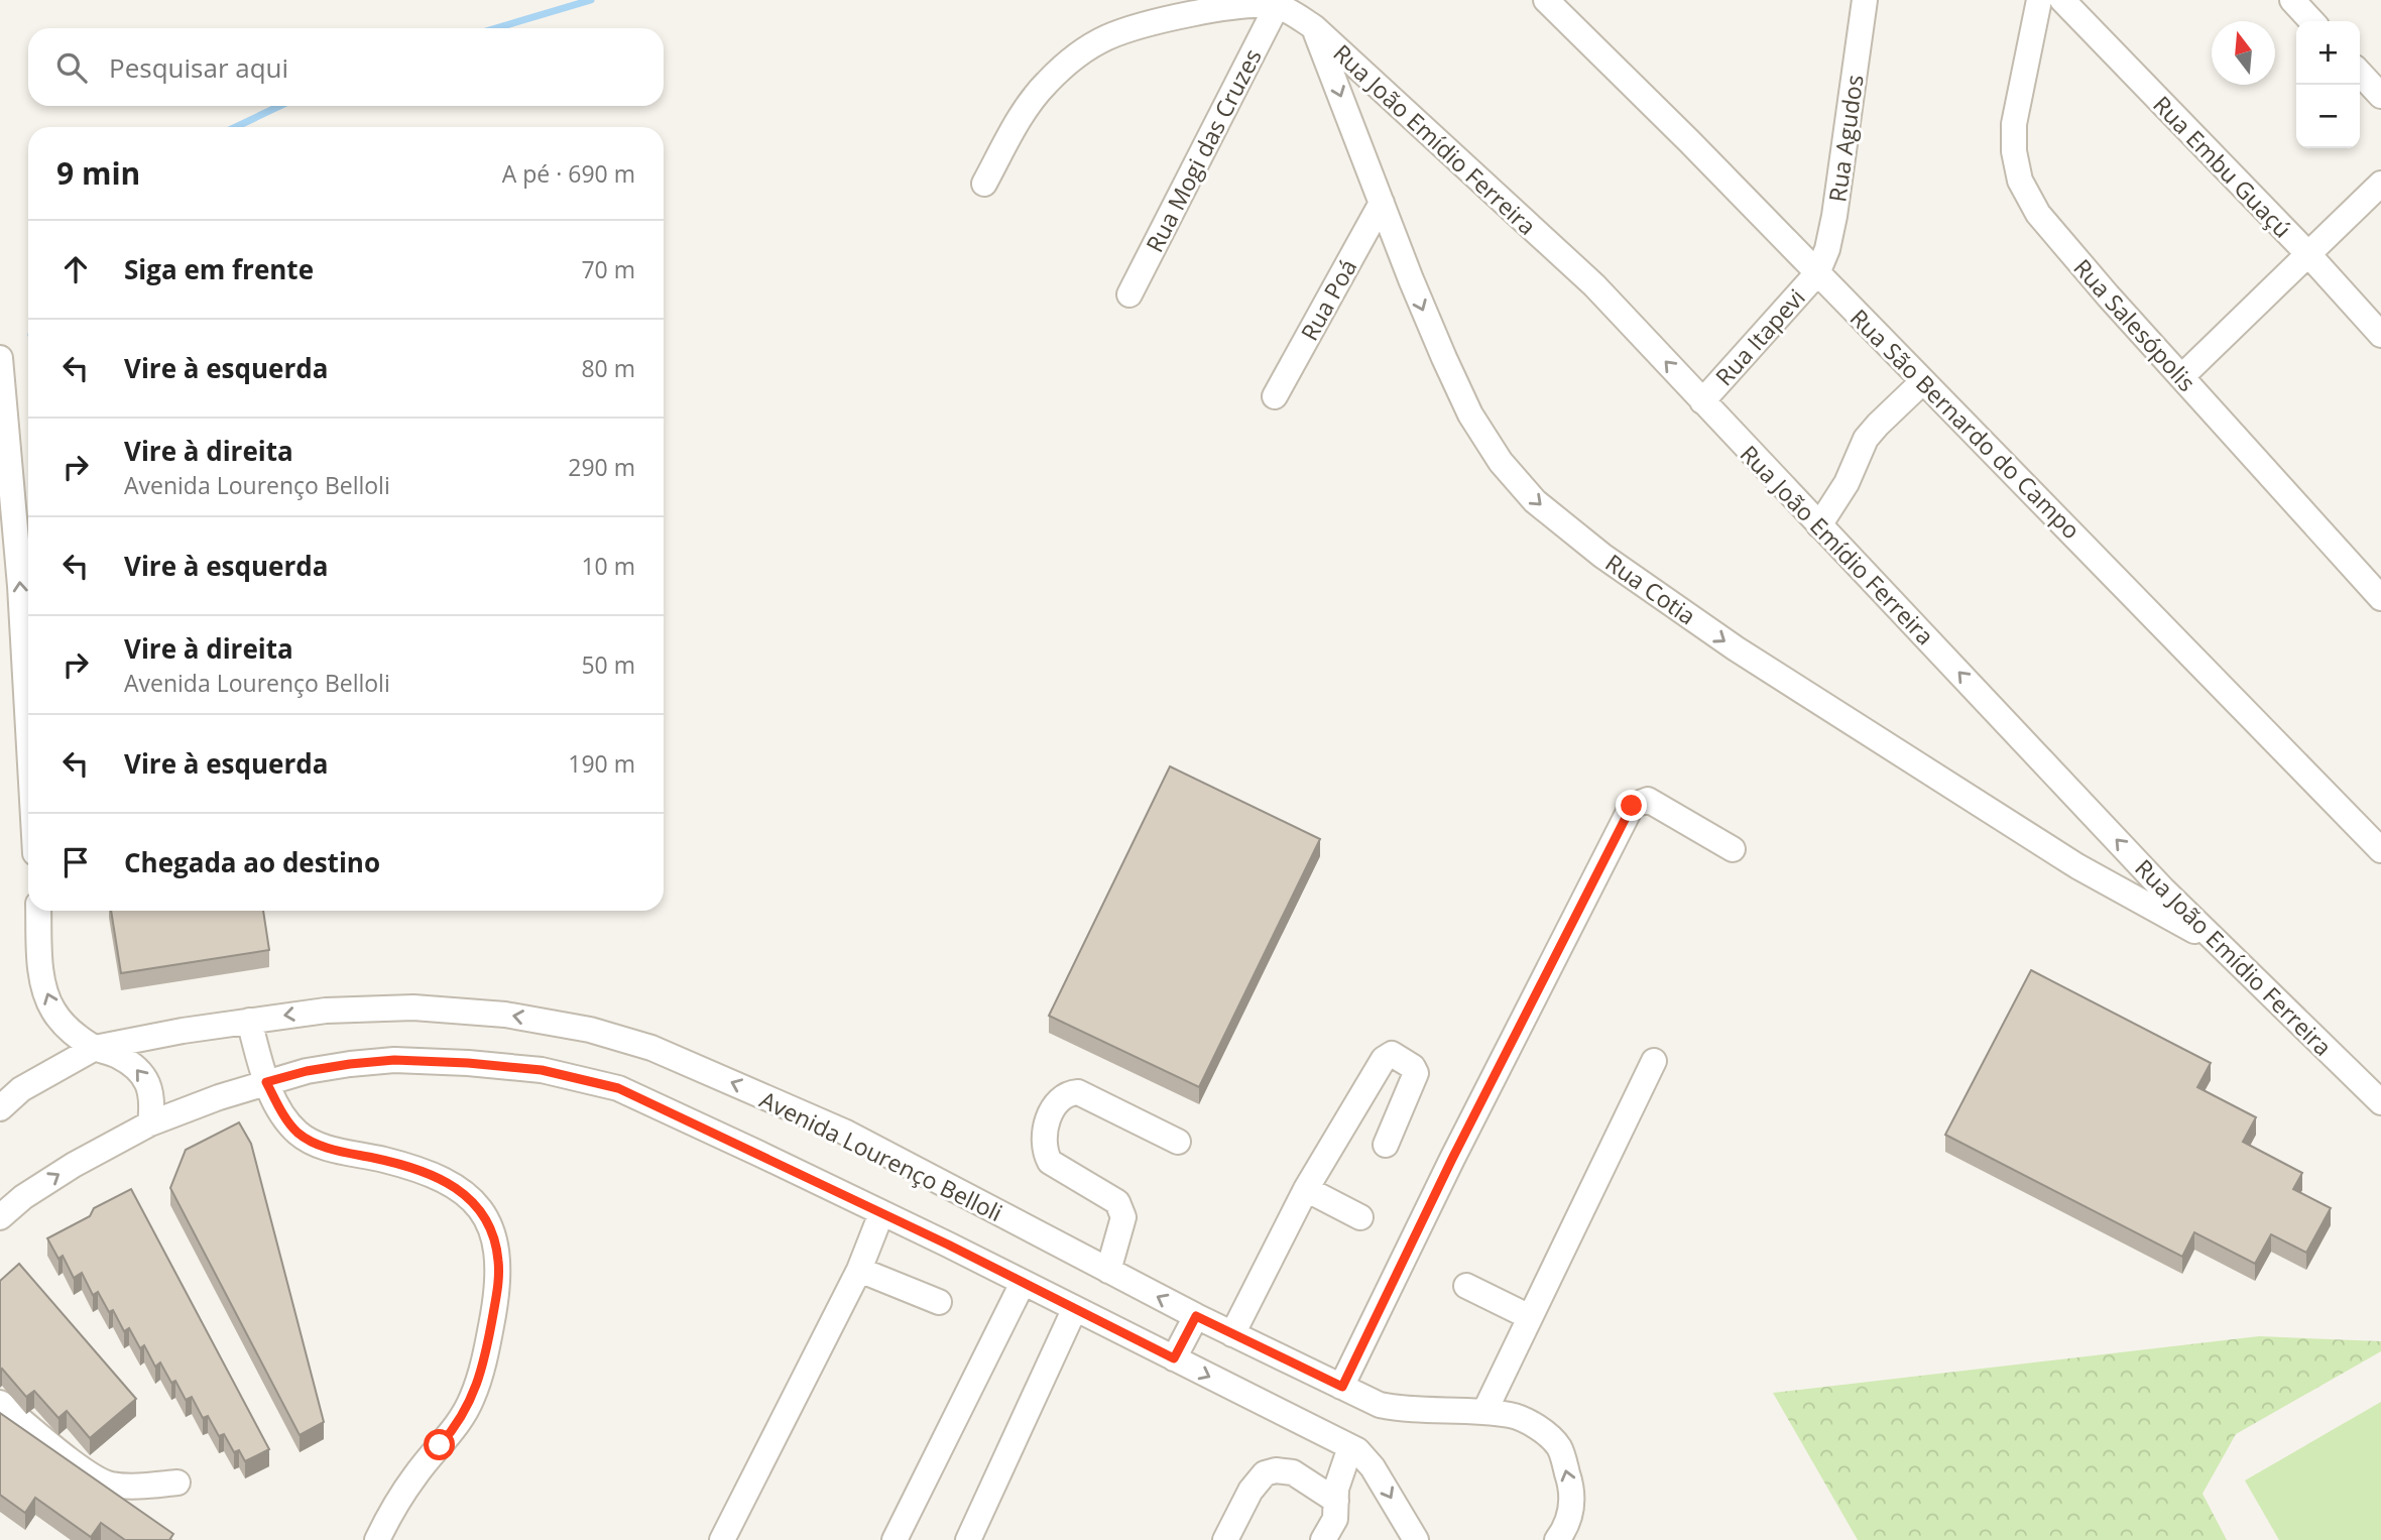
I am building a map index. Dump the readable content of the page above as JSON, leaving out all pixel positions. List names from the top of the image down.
{
  "streets": {
    "street": [
      "Rua Agudos",
      "Rua João Emídio Ferreira",
      "Rua Mogi das Cruzes",
      "Rua Embu Guaçú",
      "Rua Poá",
      "Rua Salesópolis",
      "Rua Itapevi",
      "Rua São Bernardo do Campo",
      "Rua Cotia",
      "Avenida Lourenço Belloli"
    ]
  },
  "crossings": [
    ["Rua Agudos", "Rua Itapevi"],
    ["Rua Agudos", "Rua São Bernardo do Campo"],
    ["Rua João Emídio Ferreira", "Rua Mogi das Cruzes"],
    ["Rua João Emídio Ferreira", "Rua Itapevi"],
    ["Rua João Emídio Ferreira", "Rua Cotia"],
    ["Rua Poá", "Rua Cotia"],
    ["Rua Itapevi", "Rua São Bernardo do Campo"]
  ],
  "one_way": ["Rua João Emídio Ferreira", "Rua Cotia"],
  "north": "top",
  "page": {
    "map_buttons": ["+", "−"],
    "search": "Pesquisar aqui",
    "heading": ["9 min", "A pé · 690 m"],
    "list": [
      ["Siga em frente", "70 m"],
      ["Vire à esquerda", "80 m"],
      ["Vire à direita", "Avenida Lourenço Belloli", "290 m"],
      ["Vire à esquerda", "10 m"],
      ["Vire à direita", "Avenida Lourenço Belloli", "50 m"],
      ["Vire à esquerda", "190 m"],
      "Chegada ao destino"
    ]
  }
}
